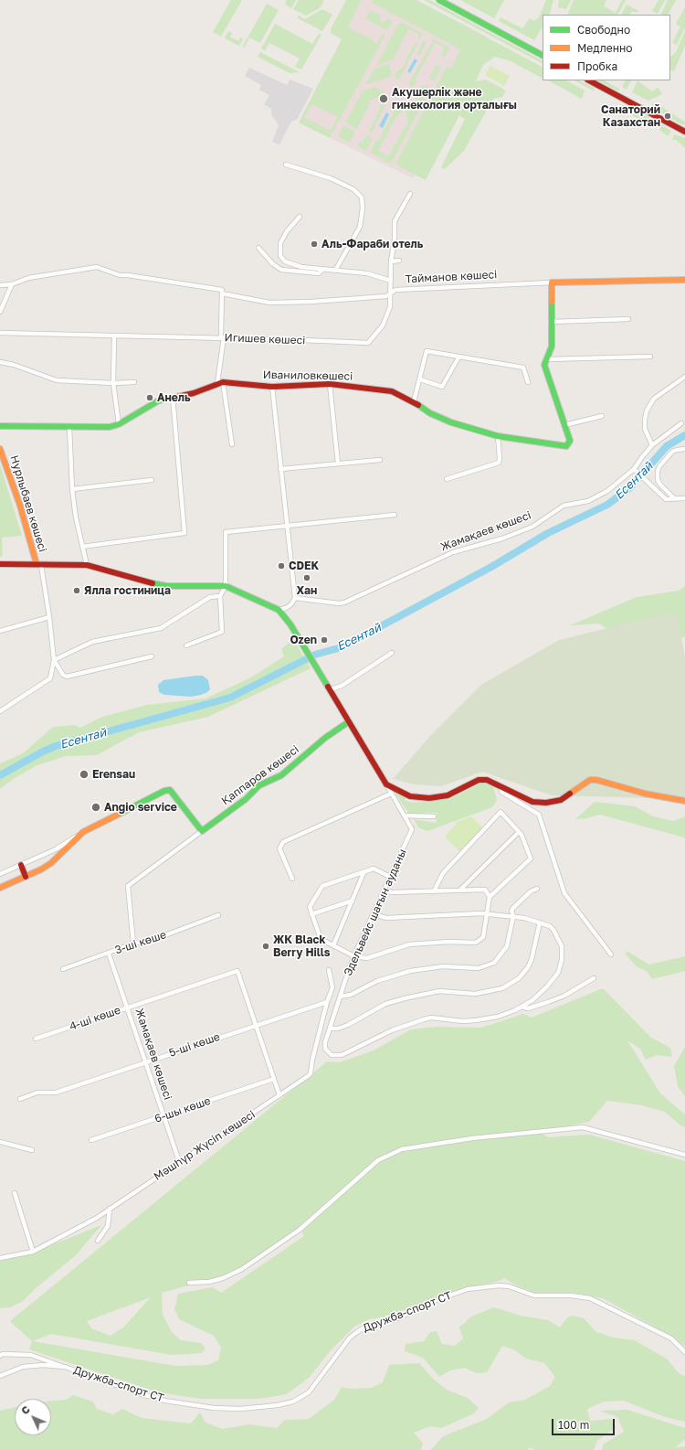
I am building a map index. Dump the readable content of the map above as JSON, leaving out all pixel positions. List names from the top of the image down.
{
  "streets": {
    "street": [
      "Тайманов көшесі",
      "Игишев көшесі",
      "Иваниловкөшесі",
      "Нурлыбаев көшесі",
      "Жамақаев көшесі",
      "Қаппаров көшесі",
      "Эдельвейс шағын ауданы",
      "3-ші көше",
      "4-ші көше",
      "5-ші көше",
      "6-шы көше",
      "Мәшhүр Жүсіп көшесі",
      "Дружба-спорт СТ"
    ]
  },
  "crossings": [
    ["Тайманов көшесі", "Игишев көшесі"],
    ["Тайманов көшесі", "Иваниловкөшесі"],
    ["Жамақаев көшесі", "3-ші көше"],
    ["Жамақаев көшесі", "4-ші көше"],
    ["Жамақаев көшесі", "5-ші көше"],
    ["Жамақаев көшесі", "6-шы көше"],
    ["Жамақаев көшесі", "Мәшhүр Жүсіп көшесі"],
    ["Қаппаров көшесі", "3-ші көше"],
    ["4-ші көше", "5-ші көше"],
    ["5-ші көше", "Мәшhүр Жүсіп көшесі"]
  ],
  "water": ["Есентай"],
  "places": [
    "Акушерлік және гинекология орталығы",
    "Санаторий Казахстан",
    "Аль-Фараби отель",
    "Анель",
    "CDEK",
    "Хан",
    "Ялла гостиница",
    "Ozen",
    "Erensau",
    "Angio service",
    "ЖК Black Berry Hills"
  ],
  "legend": ["Свободно", "Медленно", "Пробка"],
  "scale_bar": "100 m",
  "north": "top left"
}
